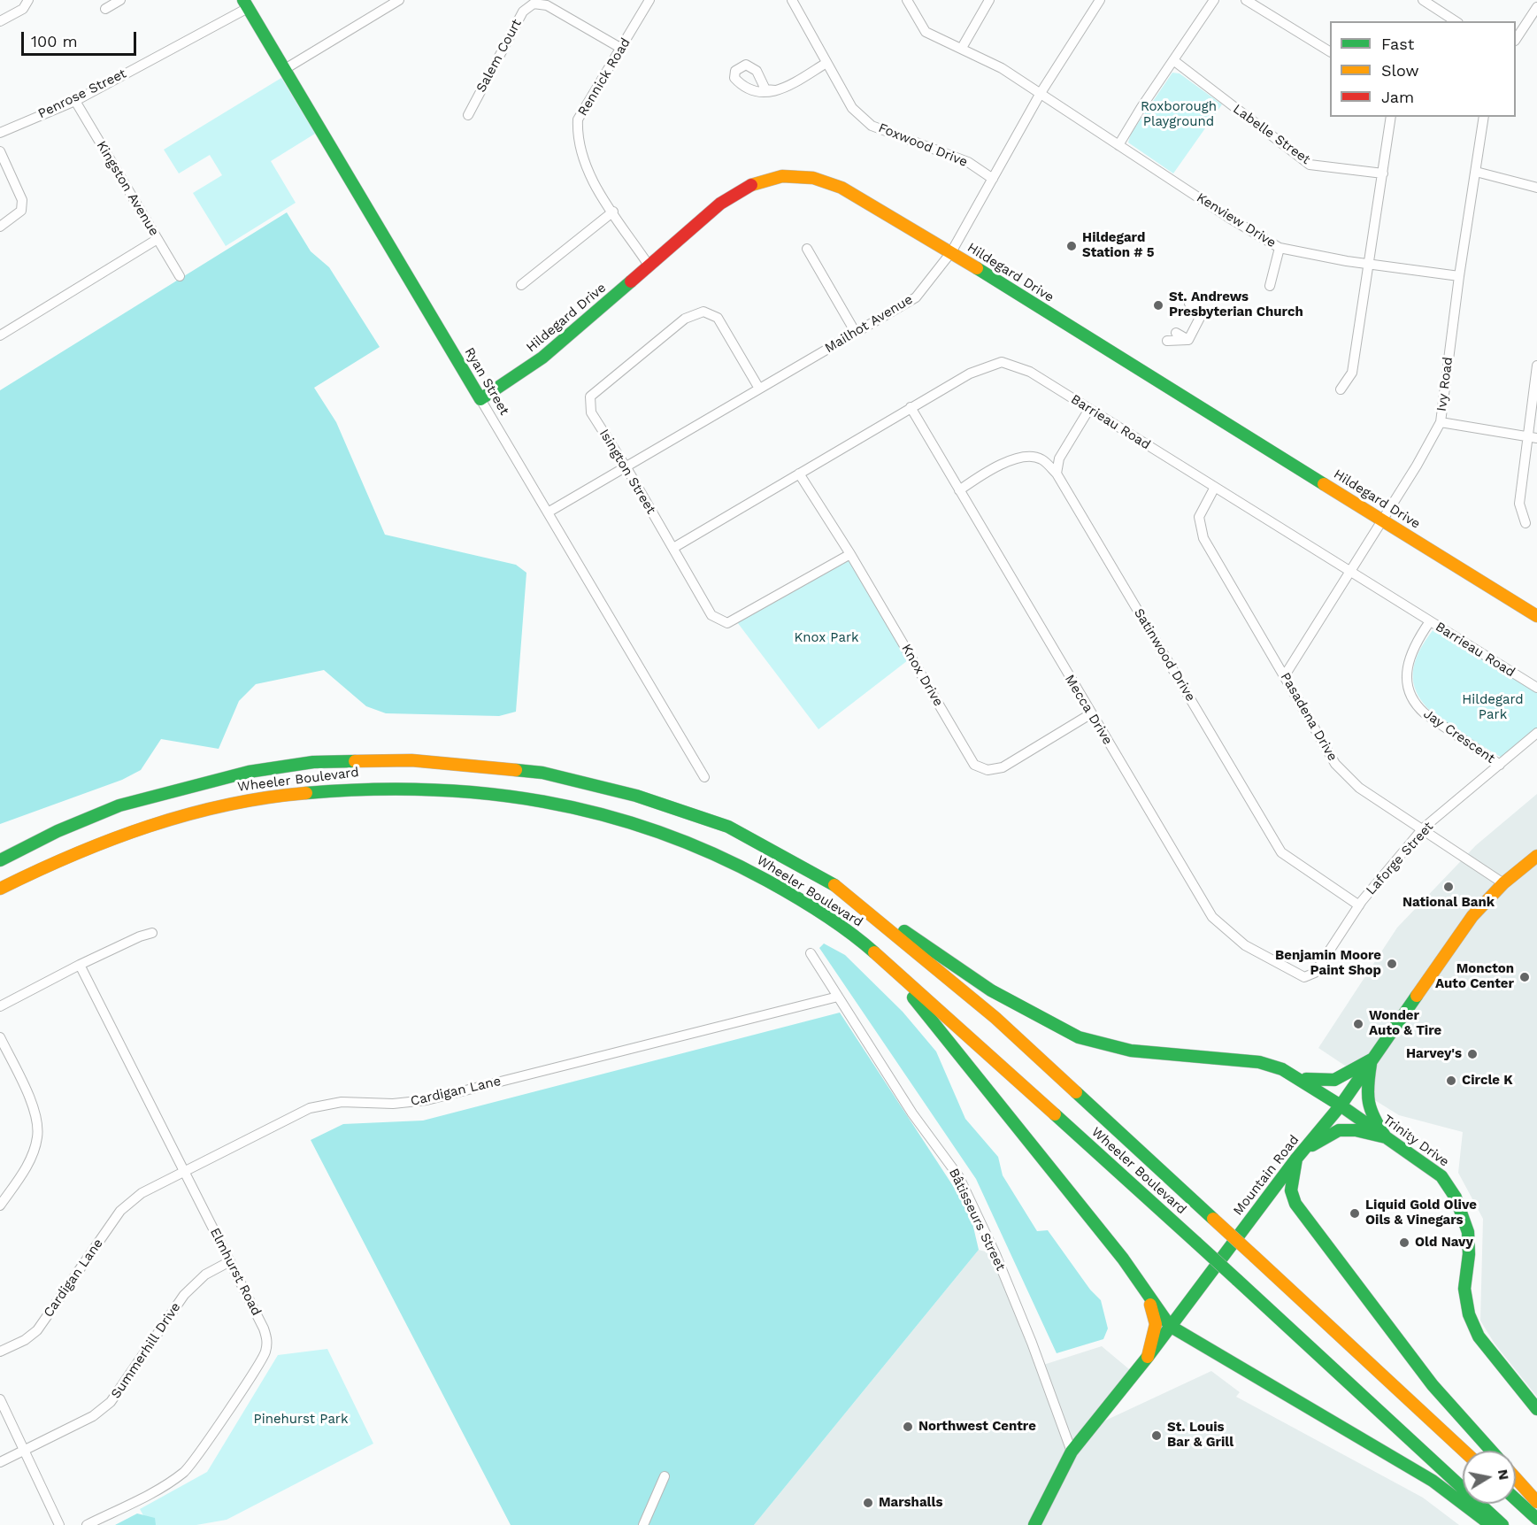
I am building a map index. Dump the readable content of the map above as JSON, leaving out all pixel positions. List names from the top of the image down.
{
  "streets": {
    "main road": [
      "Hildegard Drive",
      "Ryan Street",
      "Wheeler Boulevard",
      "Trinity Drive",
      "Mountain Road"
    ],
    "street": [
      "Salem Court",
      "Rennick Road",
      "Penrose Street",
      "Labelle Street",
      "Foxwood Drive",
      "Kingston Avenue",
      "Kenview Drive",
      "Mailhot Avenue",
      "Ivy Road",
      "Barrieau Road",
      "Isington Street",
      "Satinwood Drive",
      "Knox Drive",
      "Mecca Drive",
      "Pasadena Drive",
      "Jay Crescent",
      "Laforge Street",
      "Cardigan Lane",
      "Bâtisseurs Street",
      "Elmhurst Road",
      "Summerhill Drive"
    ]
  },
  "crossings": [
    ["Salem Court", "Rennick Road"],
    ["Rennick Road", "Hildegard Drive"],
    ["Penrose Street", "Kingston Avenue"],
    ["Penrose Street", "Ryan Street"],
    ["Foxwood Drive", "Mailhot Avenue"],
    ["Kenview Drive", "Mailhot Avenue"],
    ["Kenview Drive", "Ivy Road"],
    ["Hildegard Drive", "Mailhot Avenue"],
    ["Hildegard Drive", "Ryan Street"],
    ["Hildegard Drive", "Ivy Road"],
    ["Mailhot Avenue", "Ryan Street"],
    ["Mailhot Avenue", "Isington Street"],
    ["Ivy Road", "Barrieau Road"],
    ["Ivy Road", "Pasadena Drive"],
    ["Barrieau Road", "Isington Street"],
    ["Barrieau Road", "Knox Drive"],
    ["Barrieau Road", "Mecca Drive"],
    ["Barrieau Road", "Pasadena Drive"],
    ["Barrieau Road", "Jay Crescent"],
    ["Isington Street", "Knox Drive"],
    ["Satinwood Drive", "Mecca Drive"],
    ["Satinwood Drive", "Laforge Street"],
    ["Knox Drive", "Mecca Drive"],
    ["Mecca Drive", "Laforge Street"],
    ["Pasadena Drive", "Laforge Street"],
    ["Pasadena Drive", "Mountain Road"],
    ["Jay Crescent", "Laforge Street"],
    ["Cardigan Lane", "Bâtisseurs Street"],
    ["Cardigan Lane", "Elmhurst Road"],
    ["Trinity Drive", "Mountain Road"],
    ["Mountain Road", "Bâtisseurs Street"],
    ["Elmhurst Road", "Summerhill Drive"]
  ],
  "parks": [
    "Roxborough Playground",
    "Knox Park",
    "Hildegard Park",
    "Pinehurst Park"
  ],
  "places": [
    "Hildegard Station # 5",
    "St. Andrews Presbyterian Church",
    "National Bank",
    "Benjamin Moore Paint Shop",
    "Moncton Auto Center",
    "Wonder Auto & Tire",
    "Harvey's",
    "Circle K",
    "Liquid Gold Olive Oils & Vinegars",
    "Old Navy",
    "Northwest Centre",
    "St. Louis Bar & Grill",
    "Marshalls"
  ],
  "legend": ["Fast", "Slow", "Jam"],
  "scale_bar": "100 m",
  "north": "right"
}
